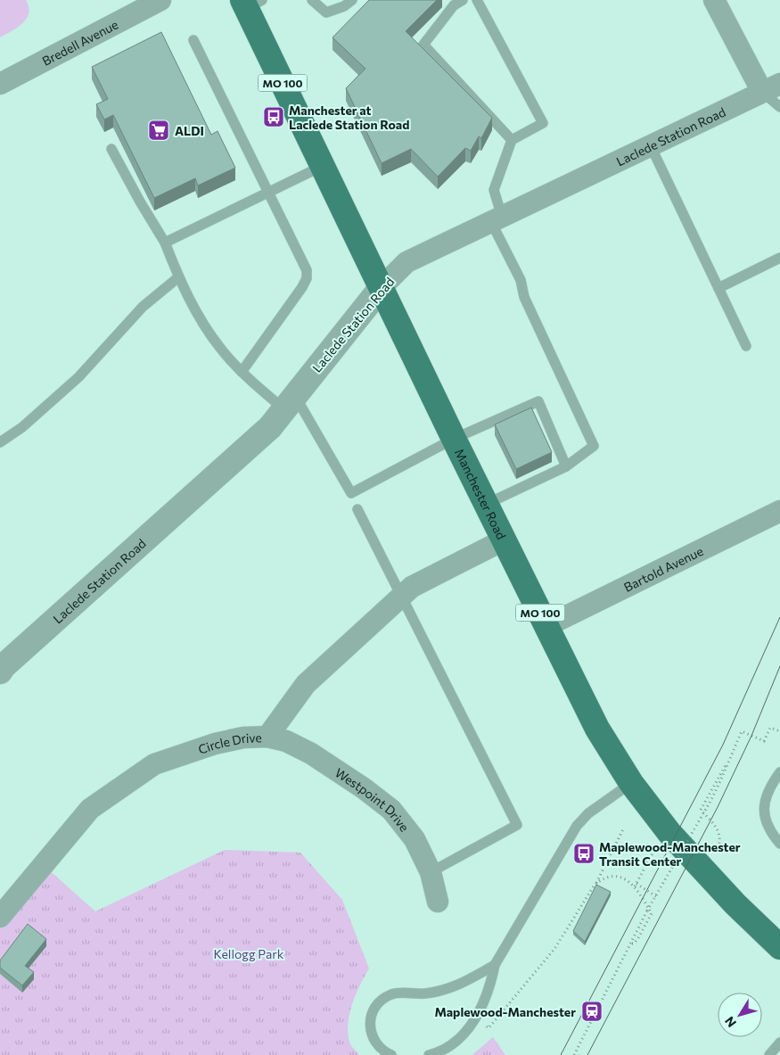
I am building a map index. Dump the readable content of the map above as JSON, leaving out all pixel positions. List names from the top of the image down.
{
  "streets": {
    "main road": ["MO 100", "Manchester Road"],
    "street": [
      "Bredell Avenue",
      "Laclede Station Road",
      "Bartold Avenue",
      "Circle Drive",
      "Westpoint Drive"
    ]
  },
  "crossings": [
    ["Laclede Station Road", "Manchester Road"],
    ["Manchester Road", "Bartold Avenue"],
    ["Manchester Road", "Circle Drive"],
    ["Circle Drive", "Westpoint Drive"]
  ],
  "parks": ["Kellogg Park"],
  "places": {
    "bus stop": ["Manchester at Laclede Station Road", "Maplewood-Manchester Transit Center"],
    "supermarket": ["ALDI"],
    "station": ["Maplewood-Manchester"]
  },
  "north": "bottom left"
}
